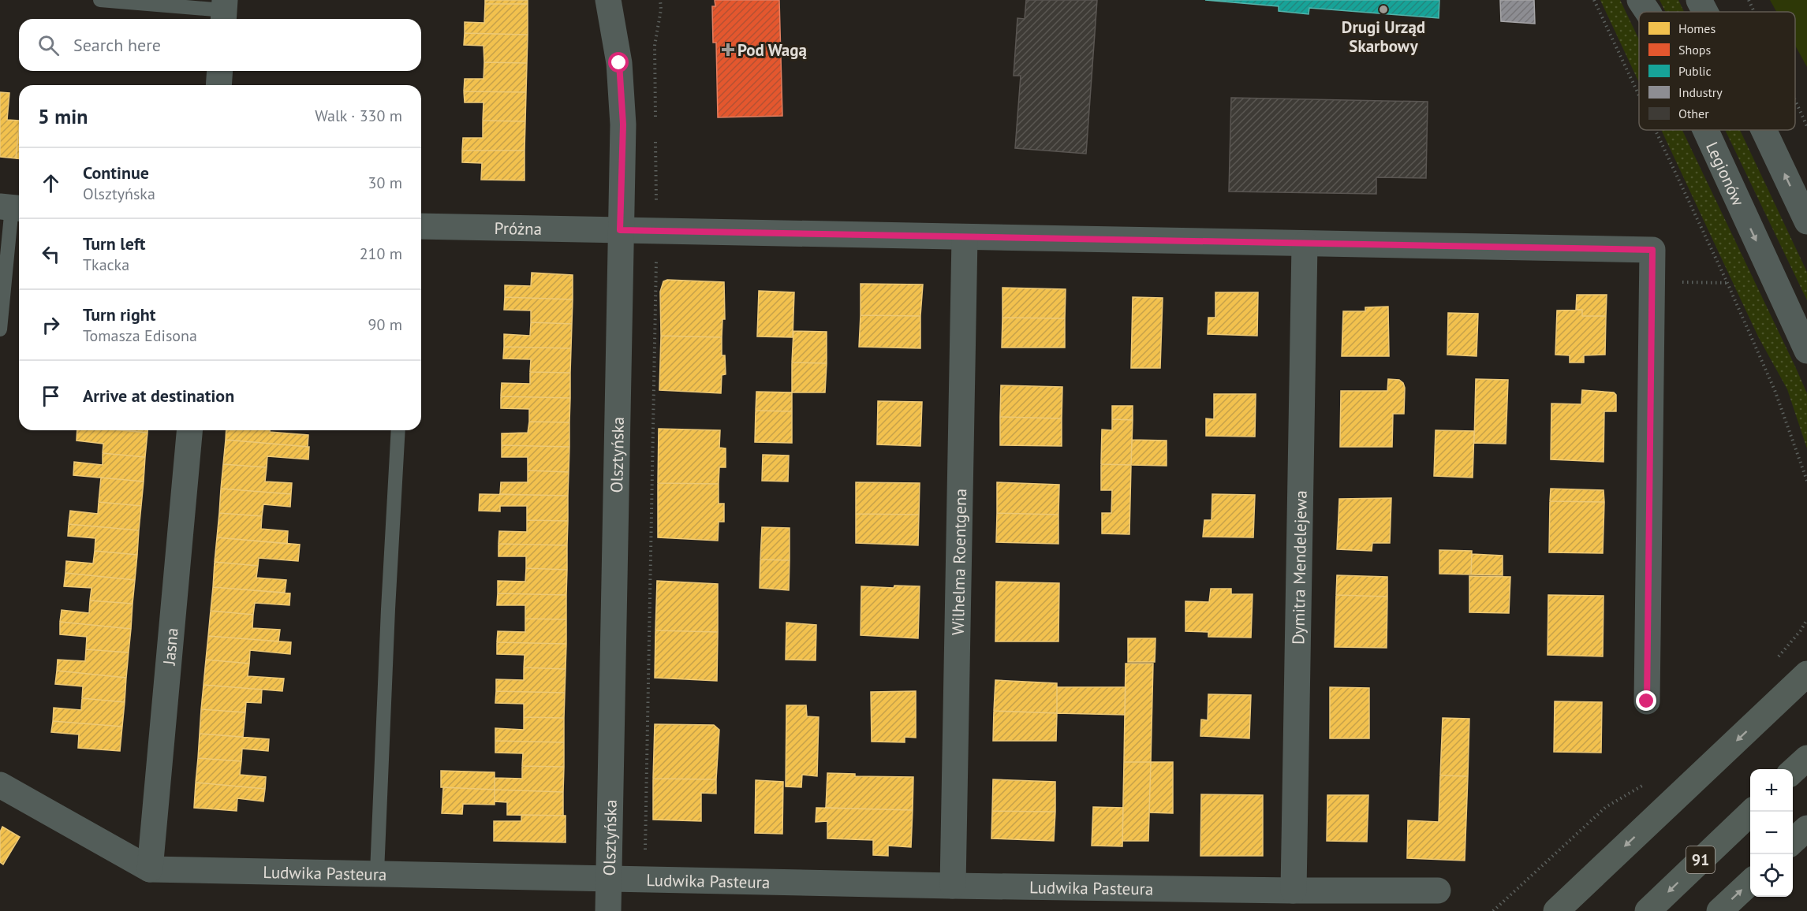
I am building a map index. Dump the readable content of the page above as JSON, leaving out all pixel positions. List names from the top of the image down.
{
  "streets": {
    "main road": ["91"],
    "street": [
      "Legionów",
      "Próżna",
      "Olsztyńska",
      "Wilhelma Roentgena",
      "Dymitra Mendelejewa",
      "Jasna",
      "Ludwika Pasteura"
    ]
  },
  "crossings": [
    ["Próżna", "Olsztyńska"],
    ["Próżna", "Wilhelma Roentgena"],
    ["Próżna", "Dymitra Mendelejewa"],
    ["Olsztyńska", "Ludwika Pasteura"],
    ["Wilhelma Roentgena", "Ludwika Pasteura"],
    ["Dymitra Mendelejewa", "Ludwika Pasteura"],
    ["Jasna", "Ludwika Pasteura"]
  ],
  "places": {
    "other": ["Drugi Urząd Skarbowy"],
    "health": ["Pod Wagą"]
  },
  "legend": [
    "Homes",
    "Shops",
    "Public",
    "Industry",
    "Other"
  ],
  "page": {
    "search": "Search here",
    "heading": ["5 min", "Walk · 330 m"],
    "list": [
      ["Continue", "Olsztyńska", "30 m"],
      ["Turn left", "Tkacka", "210 m"],
      ["Turn right", "Tomasza Edisona", "90 m"],
      "Arrive at destination"
    ],
    "map_buttons": ["+", "−"]
  }
}
